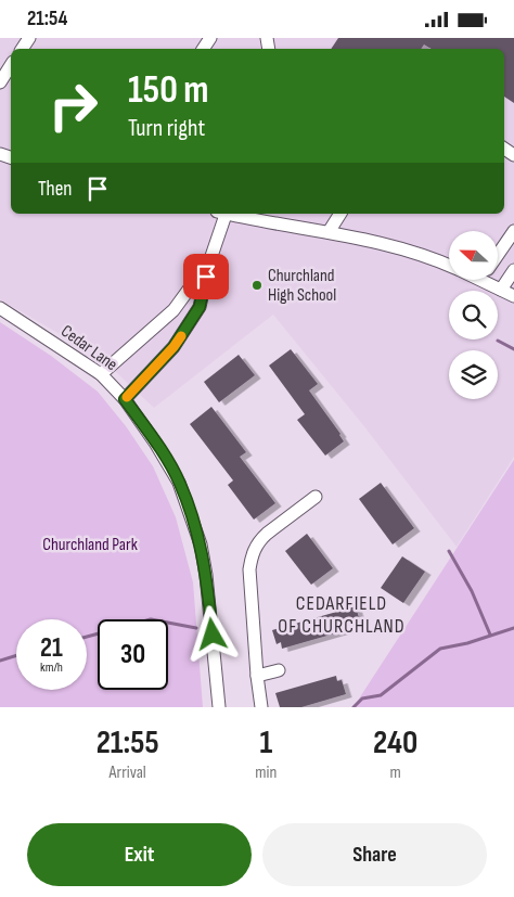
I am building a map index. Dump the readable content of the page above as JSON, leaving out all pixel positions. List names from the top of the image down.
{
  "streets": {
    "street": ["Cedar Lane"]
  },
  "districts": ["CEDARFIELD OF CHURCHLAND"],
  "parks": ["Churchland Park"],
  "places": ["Churchland High School"],
  "north": "left",
  "page": {
    "status": "21:54",
    "turn": ["150 m", "Turn right"],
    "then": "Then",
    "speed": "21 km/h",
    "limit": "30",
    "eta": [
      "21:55",
      "Arrival",
      "1",
      "min",
      "240",
      "m"
    ],
    "buttons": ["Exit", "Share"]
  }
}
